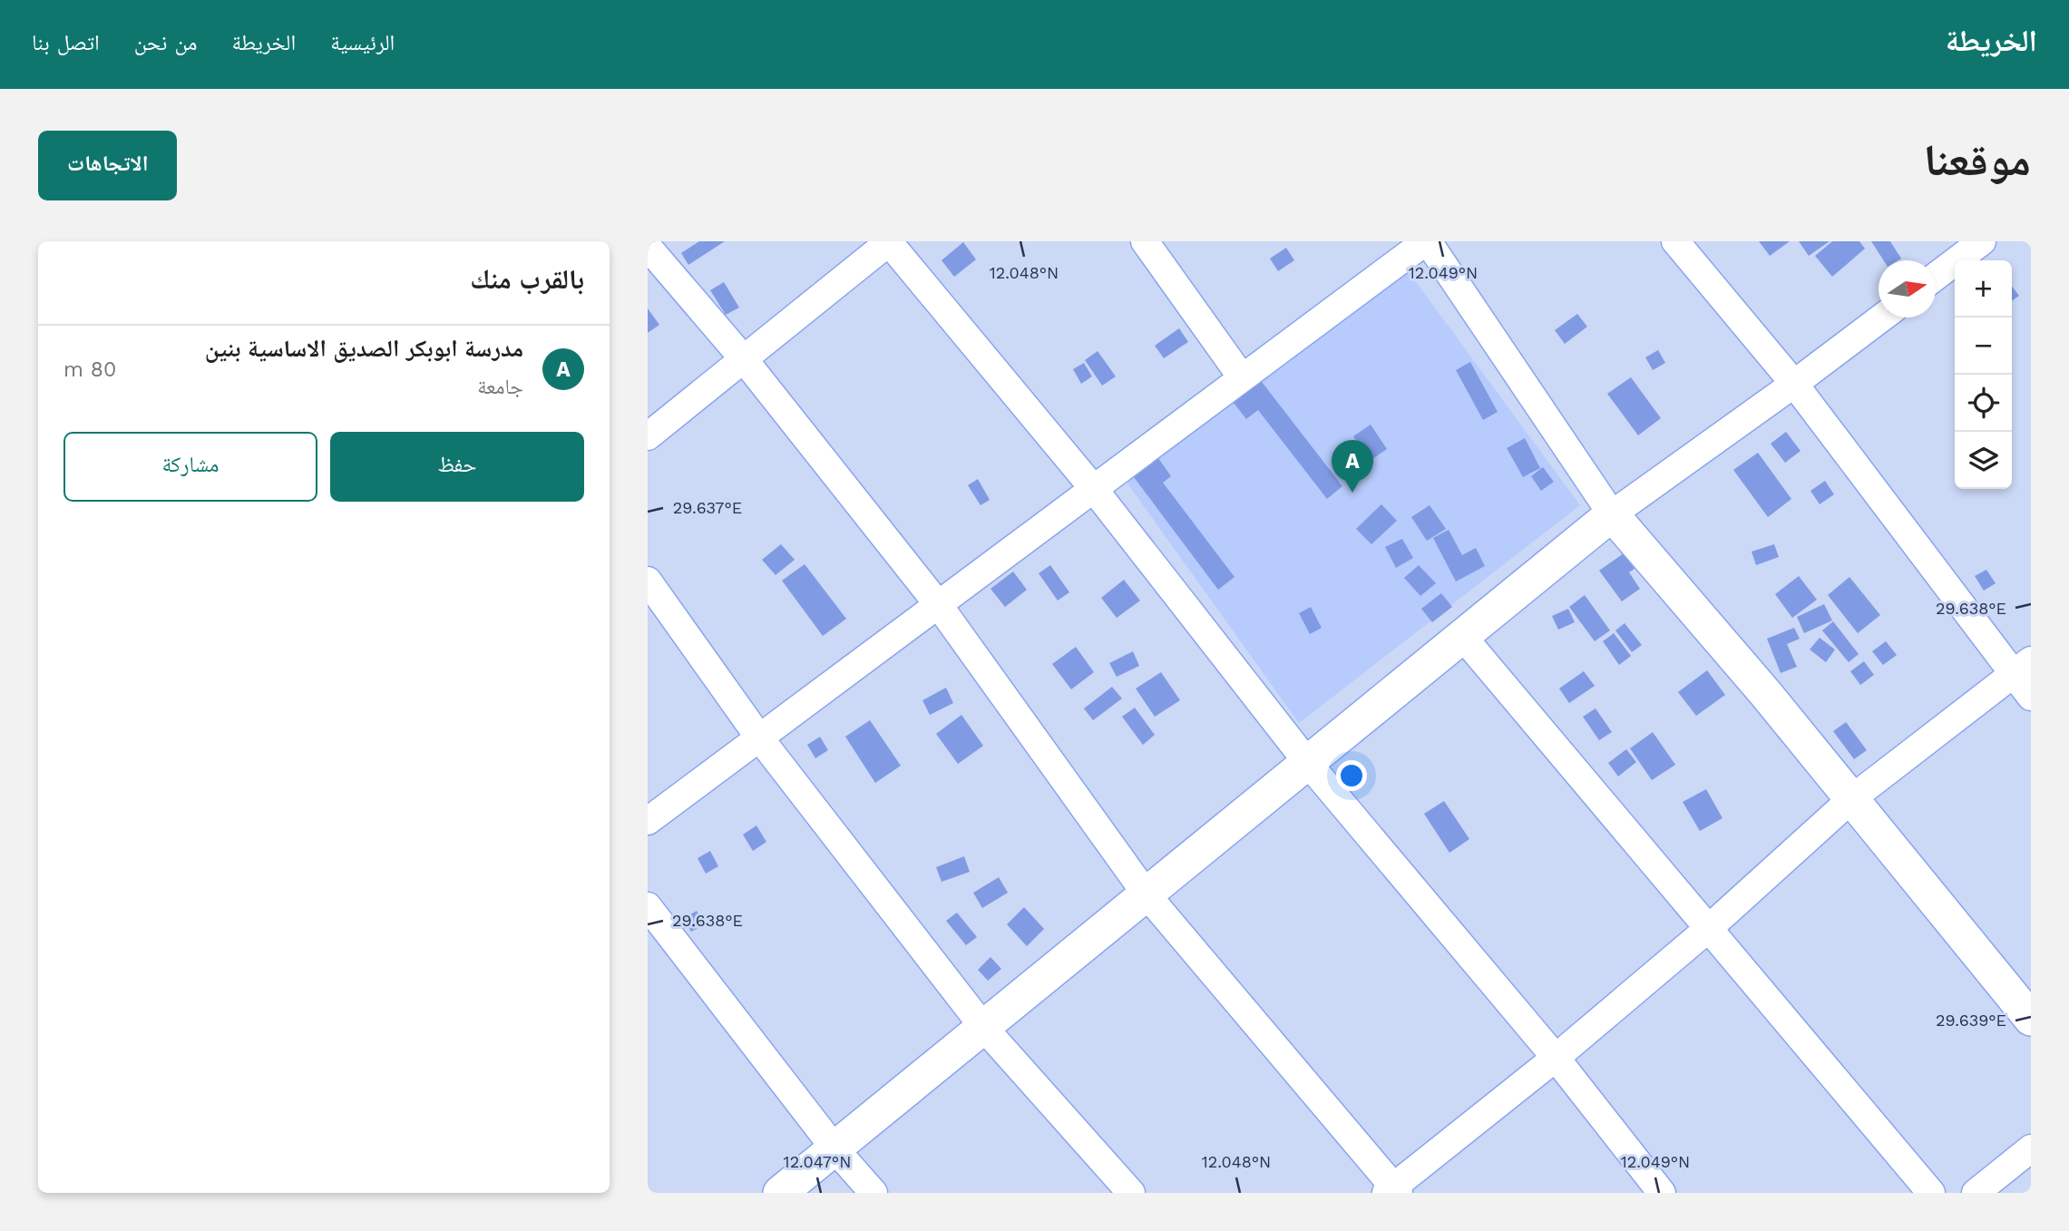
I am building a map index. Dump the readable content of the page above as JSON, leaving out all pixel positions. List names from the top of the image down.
{
  "north": "right",
  "page": {
    "header": "الخريطة",
    "nav": [
      "الرئيسية",
      "الخريطة",
      "من نحن",
      "اتصل بنا"
    ],
    "title": "موقعنا",
    "buttons": [
      "الاتجاهات",
      ["حفظ", "مشاركة"]
    ],
    "heading": "بالقرب منك",
    "map_buttons": ["+", "−"],
    "list": [
      {
        "mark": "A",
        "name": "مدرسة ابوبكر الصديق الاساسية بنين",
        "note": "جامعة",
        "value": "80 m"
      }
    ],
    "pins": "A"
  },
  "coordinates": [
    "12.048°N",
    "12.049°N",
    "29.637°E",
    "29.638°E",
    "29.639°E",
    "12.047°N"
  ]
}
